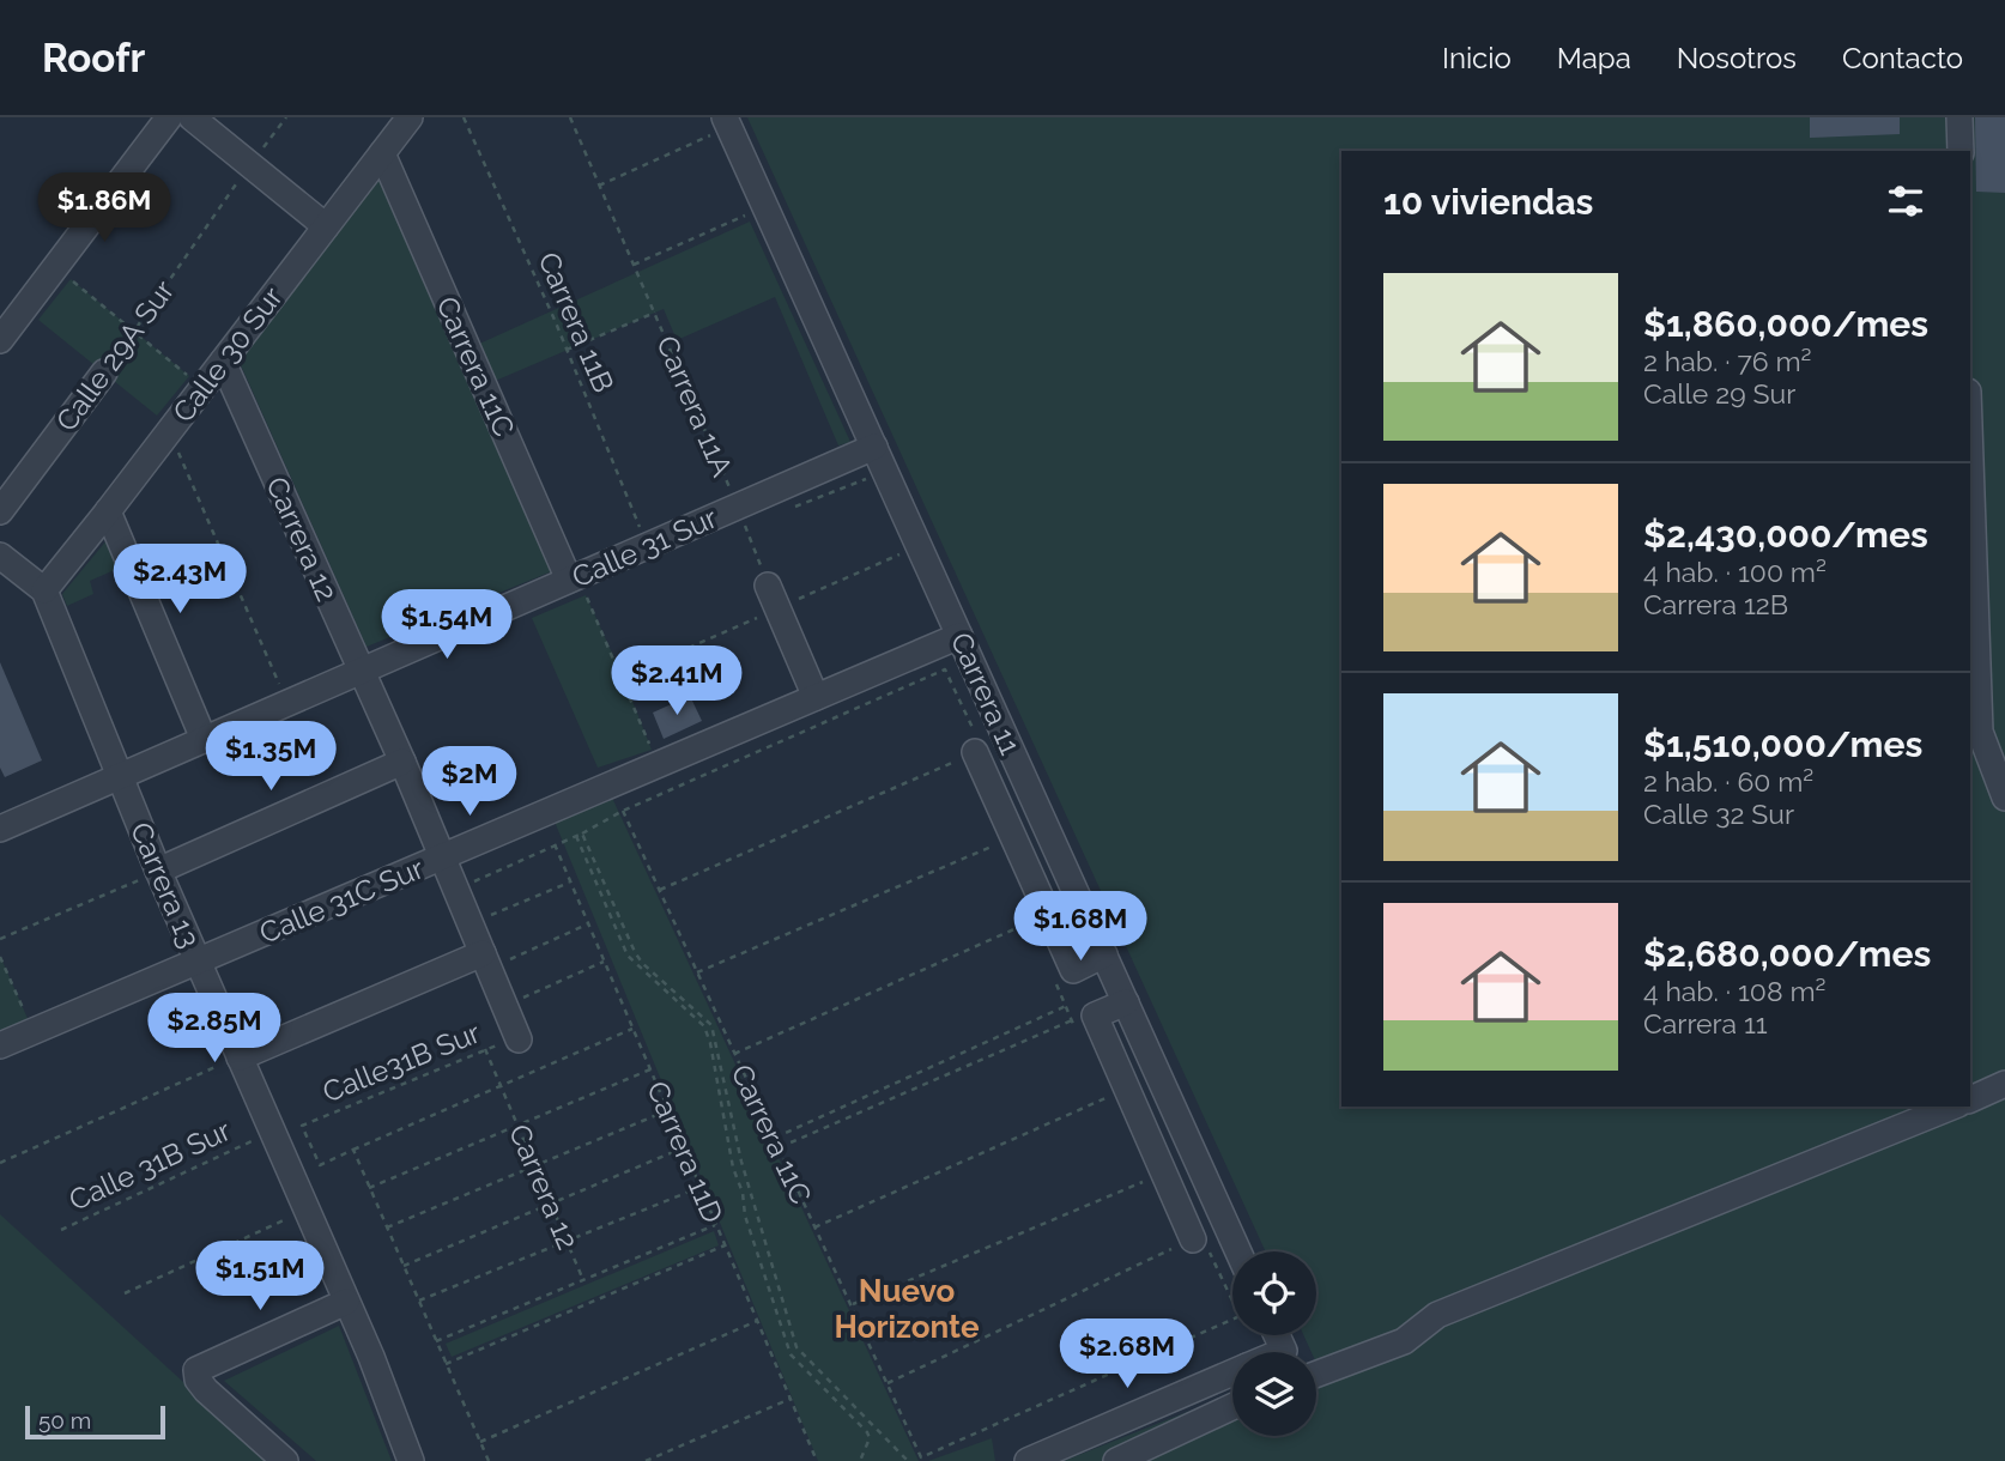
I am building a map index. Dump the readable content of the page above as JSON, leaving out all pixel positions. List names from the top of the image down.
{
  "streets": {
    "street": [
      "Calle 30 Sur",
      "Calle 29A Sur",
      "Carrera 11C",
      "Carrera 12",
      "Calle 31 Sur",
      "Carrera 11",
      "Carrera 13",
      "Calle 31C Sur"
    ],
    "path": [
      "Carrera 11B",
      "Carrera 11A",
      "Calle31B Sur",
      "Carrera 11D",
      "Calle 31B Sur"
    ]
  },
  "crossings": [
    ["Carrera 11B", "Calle 31 Sur"],
    ["Calle 30 Sur", "Carrera 11C"],
    ["Calle 30 Sur", "Carrera 12"],
    ["Calle 30 Sur", "Carrera 13"],
    ["Carrera 11C", "Calle 31 Sur"],
    ["Carrera 11A", "Calle 31 Sur"],
    ["Carrera 12", "Calle 31 Sur"],
    ["Carrera 12", "Calle 31C Sur"],
    ["Carrera 12", "Calle31B Sur"],
    ["Calle 31 Sur", "Carrera 11"],
    ["Calle 31 Sur", "Carrera 13"],
    ["Carrera 11", "Calle 31C Sur"],
    ["Carrera 13", "Calle 31C Sur"]
  ],
  "districts": ["Nuevo Horizonte"],
  "scale_bar": "50 m",
  "page": {
    "header": "Roofr",
    "nav": [
      "Inicio",
      "Mapa",
      "Nosotros",
      "Contacto"
    ],
    "heading": "10 viviendas",
    "price": [
      "$1.86M",
      "$2.43M",
      "$1.54M",
      "$2.41M",
      "$1.35M",
      "$2M",
      "$1.68M",
      "$2.85M",
      "$1.51M",
      "$2.68M"
    ],
    "list": [
      {
        "name": "$1,860,000/mes",
        "note": "2 hab. · 76 m² · Calle 29 Sur"
      },
      {
        "name": "$2,430,000/mes",
        "note": "4 hab. · 100 m² · Carrera 12B"
      },
      {
        "name": "$1,510,000/mes",
        "note": "2 hab. · 60 m² · Calle 32 Sur"
      },
      {
        "name": "$2,680,000/mes",
        "note": "4 hab. · 108 m² · Carrera 11"
      }
    ],
    "scale": "50 m"
  }
}
